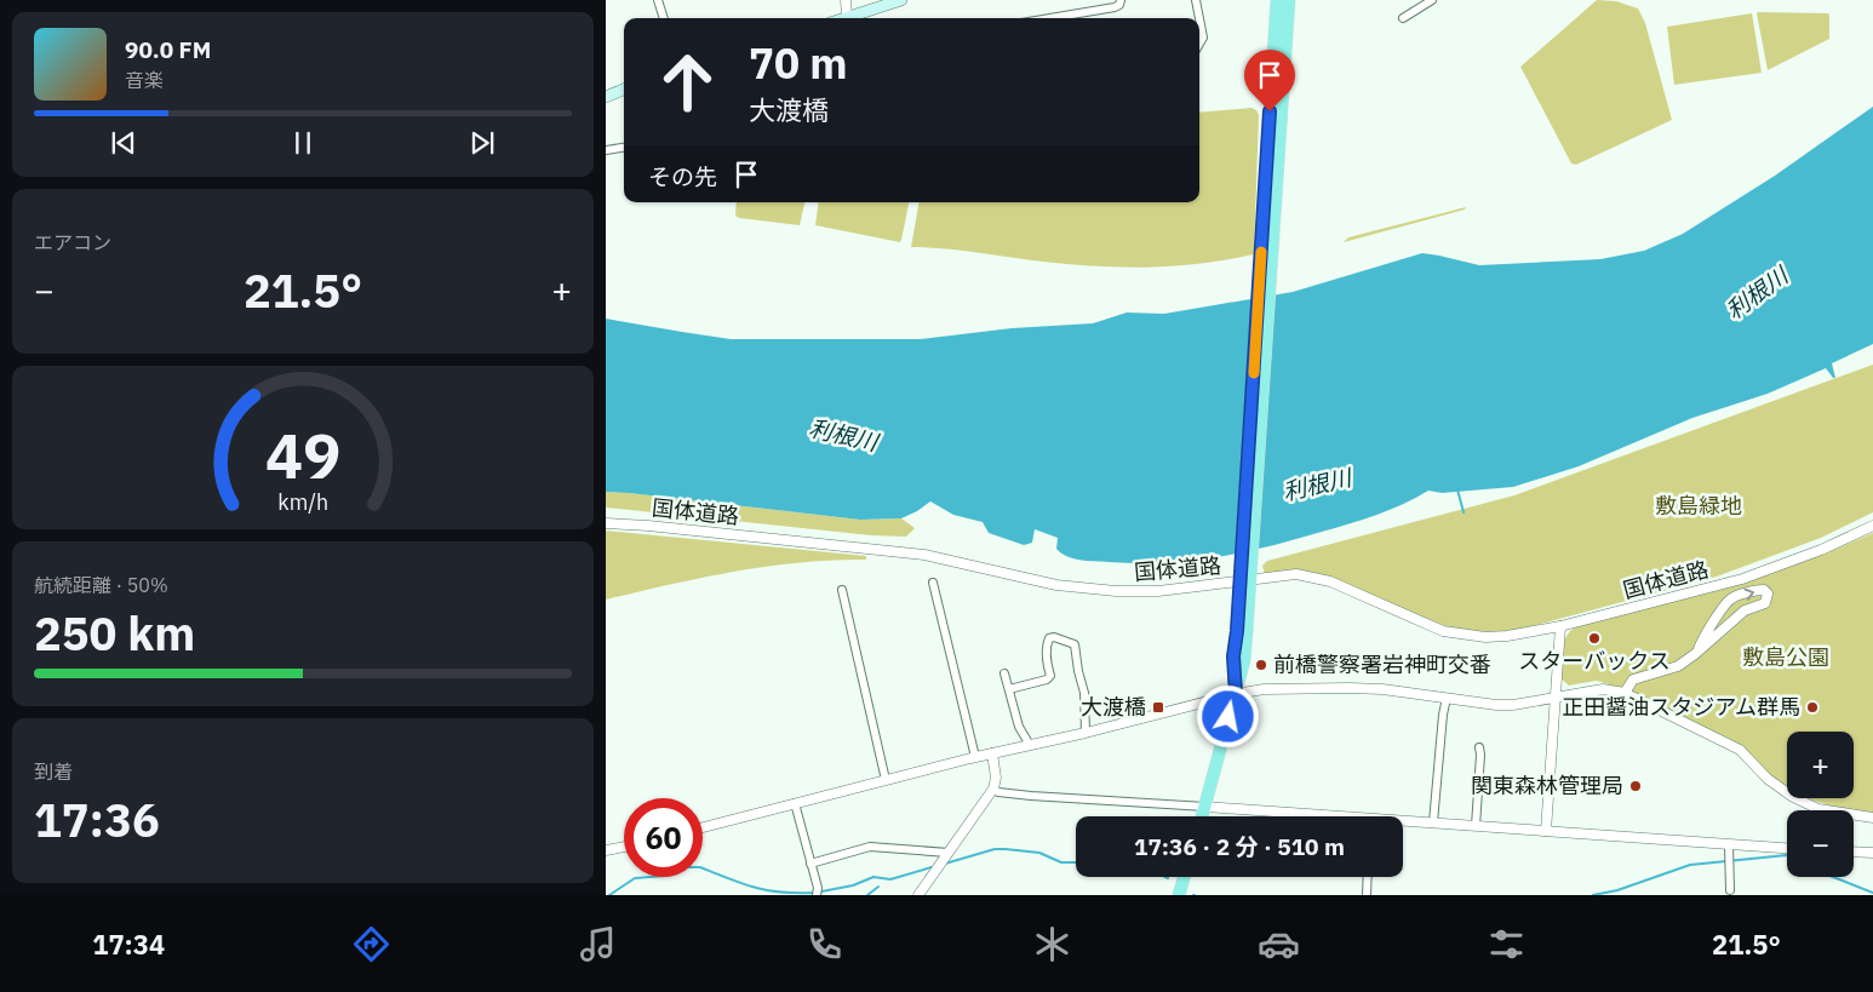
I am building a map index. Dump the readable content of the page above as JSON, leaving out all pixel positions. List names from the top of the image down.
{
  "streets": {
    "street": ["国体道路"]
  },
  "water": ["利根川"],
  "parks": ["敷島緑地", "敷島公園"],
  "places": {
    "other": [
      "スターバックス",
      "前橋警察署岩神町交番",
      "正田醤油スタジアム群馬",
      "関東森林管理局"
    ],
    "transit": ["大渡橋"]
  },
  "page": {
    "turn": ["70 m", "大渡橋"],
    "song": ["90.0 FM", "音楽"],
    "then": "その先",
    "tile": [
      "エアコン",
      ["航続距離 · 50%", "250 km"],
      ["到着", "17:36"]
    ],
    "heat": ["−", "21.5°", "+"],
    "map_buttons": ["+", "−"],
    "limit": "60",
    "trip": "17:36 · 2 分 · 510 m",
    "tabs": ["17:34", "21.5°"],
    "gauge": ["49", "km/h"]
  }
}
